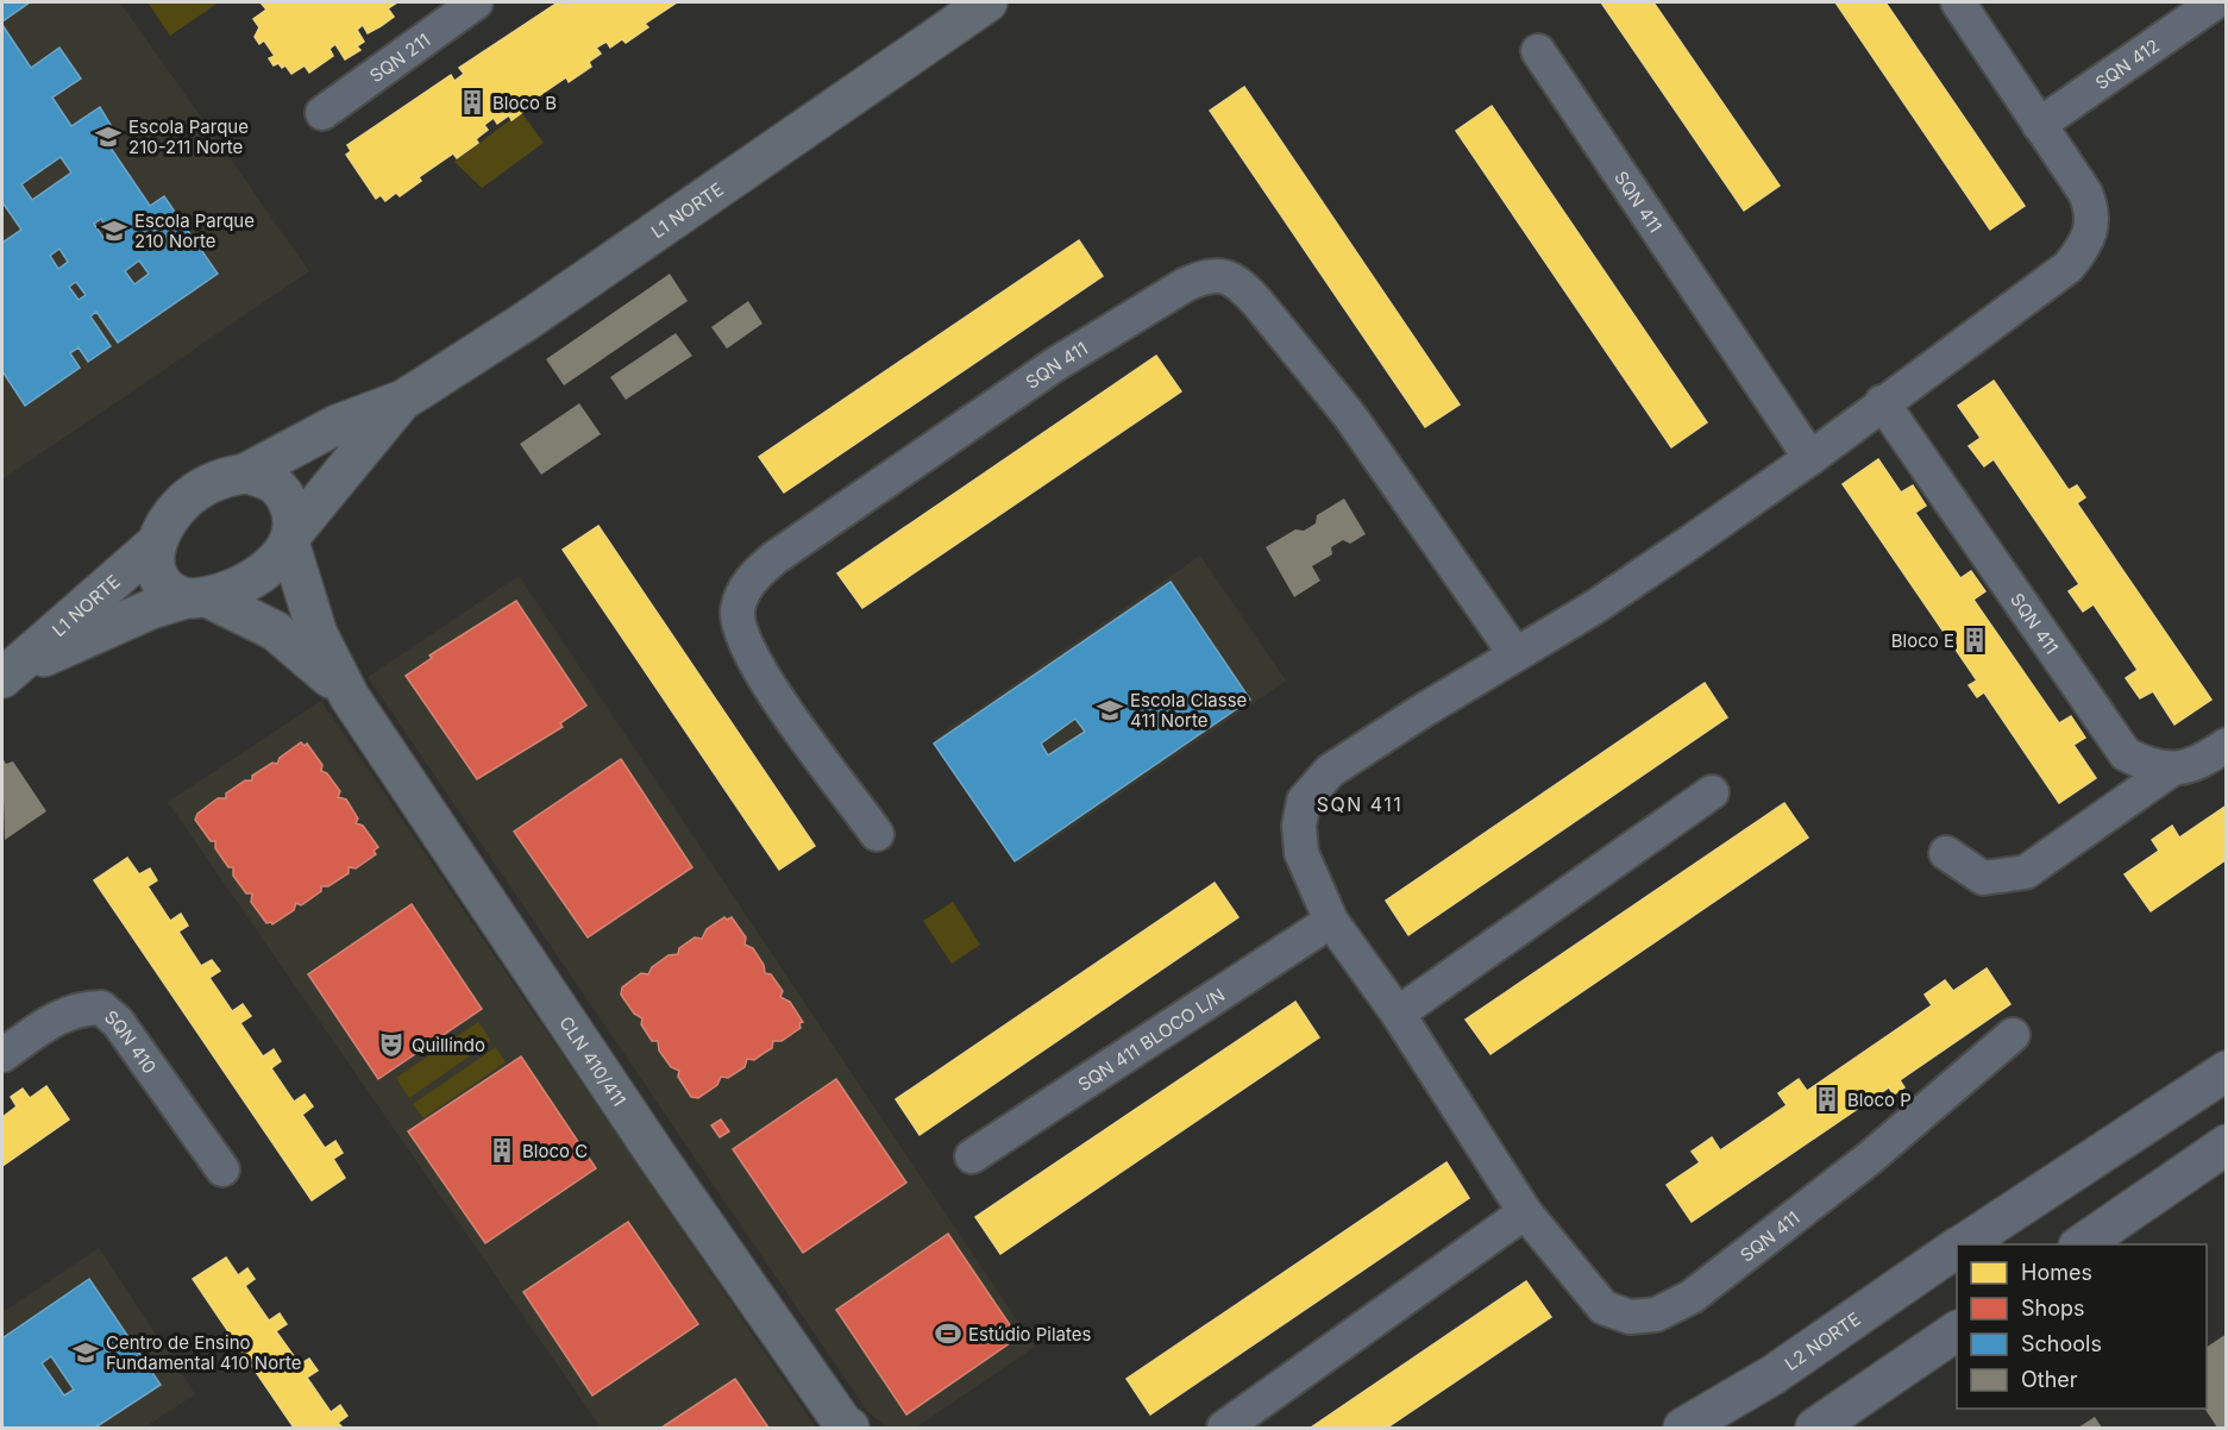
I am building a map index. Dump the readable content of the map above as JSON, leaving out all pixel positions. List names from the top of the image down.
{
  "streets": {
    "main road": ["L2 NORTE"],
    "street": [
      "SQN 211",
      "SQN 412",
      "SQN 411",
      "L1 NORTE",
      "SQN 411 BLOCO L/N",
      "SQN 410",
      "CLN 410/411"
    ]
  },
  "crossings": [
    ["SQN 412", "SQN 411"],
    ["SQN 411", "SQN 411 BLOCO L/N"],
    ["L1 NORTE", "CLN 410/411"]
  ],
  "districts": ["SQN 411"],
  "places": {
    "building": [
      "Bloco B",
      "Bloco E",
      "Bloco P",
      "Bloco C"
    ],
    "school or university": [
      "Escola Parque 210-211 Norte",
      "Escola Parque 210 Norte",
      "Escola Classe 411 Norte",
      "Centro de Ensino Fundamental 410 Norte"
    ],
    "theatre": ["Quillindo"],
    "sports": ["Estúdio Pilates"]
  },
  "legend": [
    "Homes",
    "Shops",
    "Schools",
    "Other"
  ]
}
